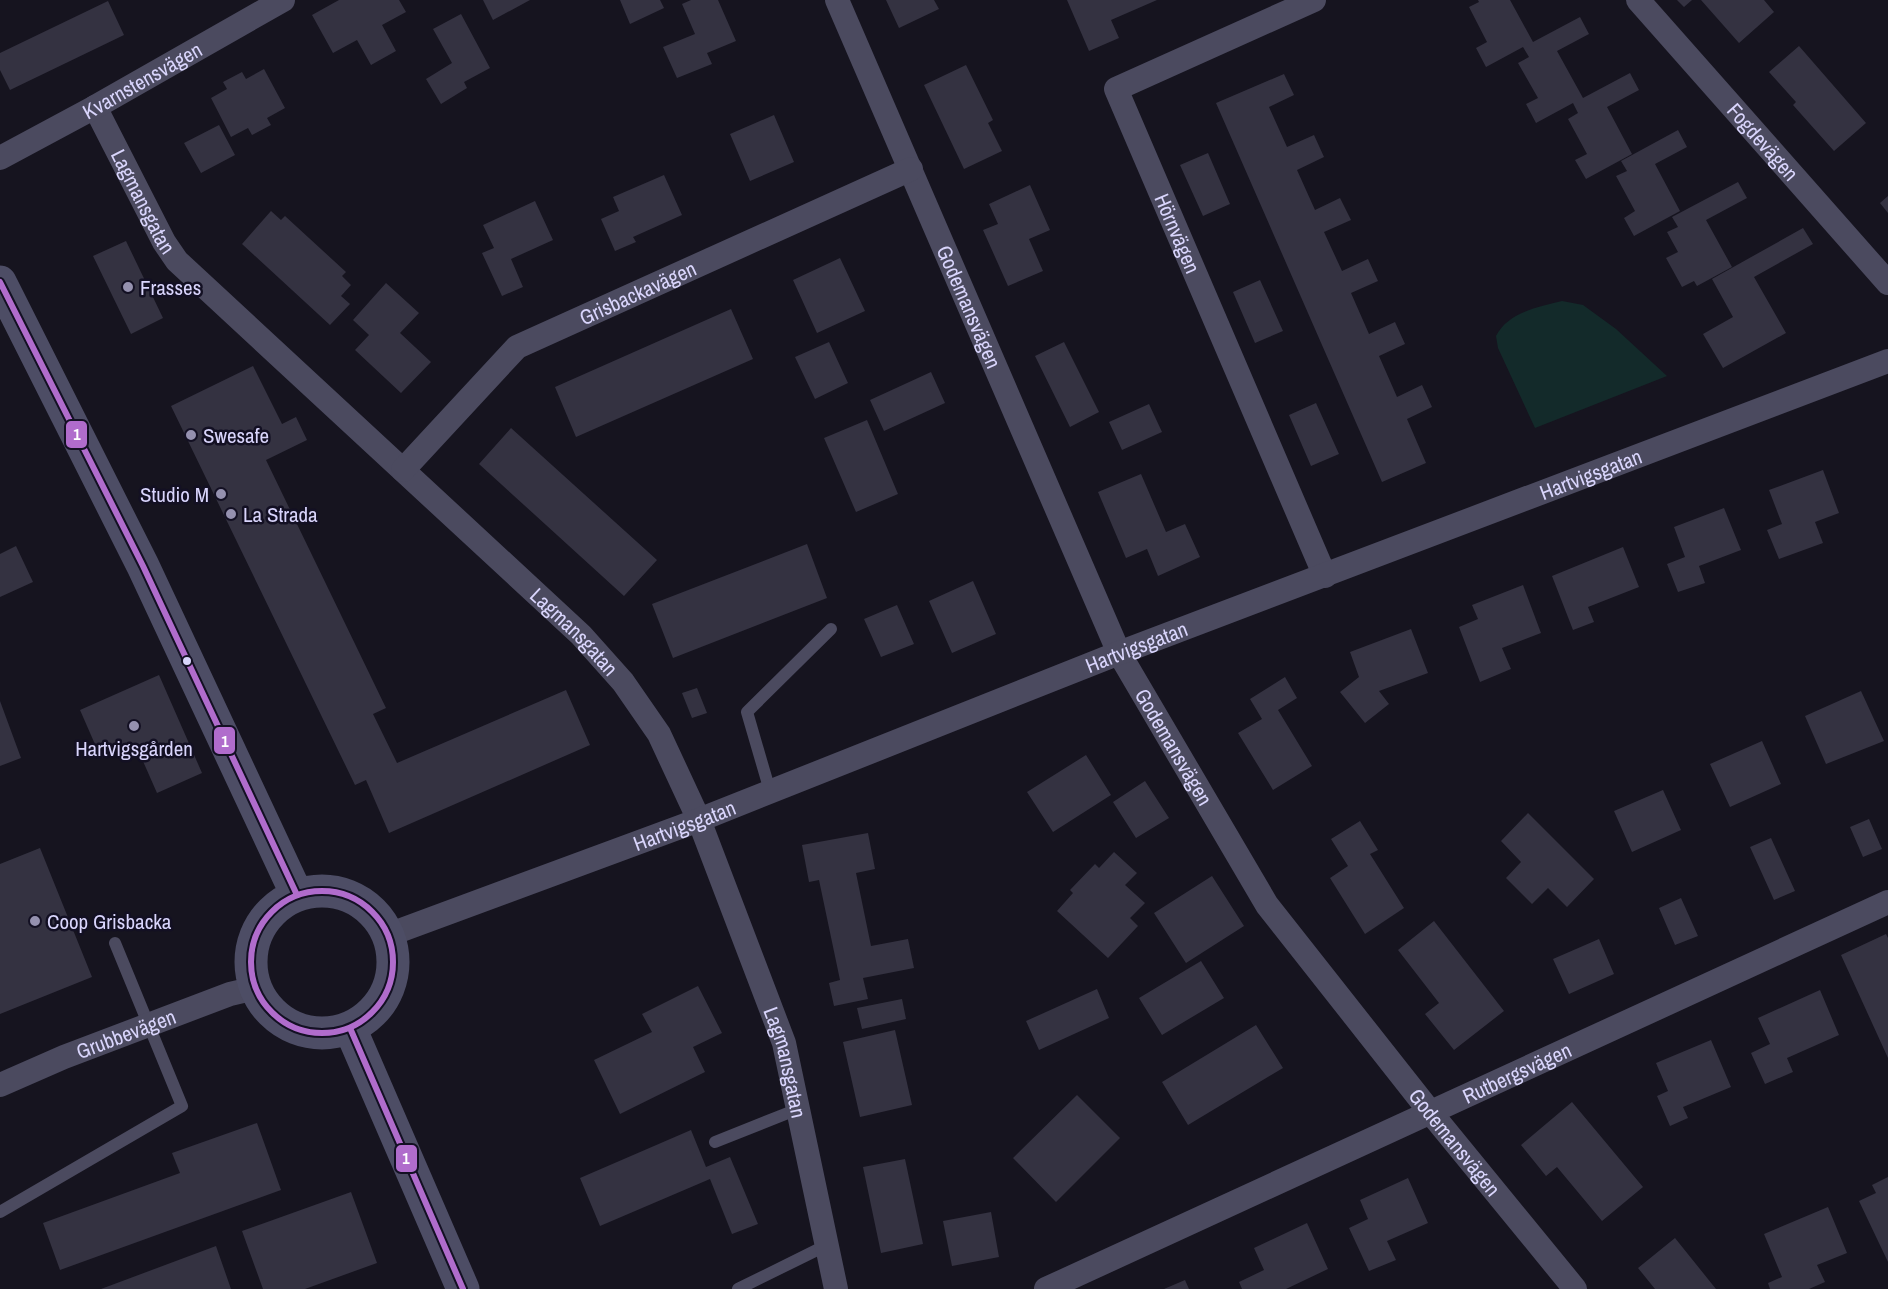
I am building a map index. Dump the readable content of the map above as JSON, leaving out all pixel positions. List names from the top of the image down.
{
  "streets": {
    "street": [
      "Kvarnstensvägen",
      "Fogdevägen",
      "Lagmansgatan",
      "Hörnvägen",
      "Grisbackavägen",
      "Godemansvägen",
      "Hartvigsgatan",
      "Grubbevägen",
      "Rutbergsvägen"
    ]
  },
  "crossings": [
    ["Kvarnstensvägen", "Lagmansgatan"],
    ["Lagmansgatan", "Grisbackavägen"],
    ["Lagmansgatan", "Hartvigsgatan"],
    ["Hörnvägen", "Hartvigsgatan"],
    ["Grisbackavägen", "Godemansvägen"],
    ["Godemansvägen", "Hartvigsgatan"],
    ["Godemansvägen", "Rutbergsvägen"],
    ["Hartvigsgatan", "Grubbevägen"]
  ],
  "places": [
    "Frasses",
    "Swesafe",
    "Studio M",
    "La Strada",
    "Hartvigsgården",
    "Coop Grisbacka"
  ],
  "lines": ["transit line 1"]
}
